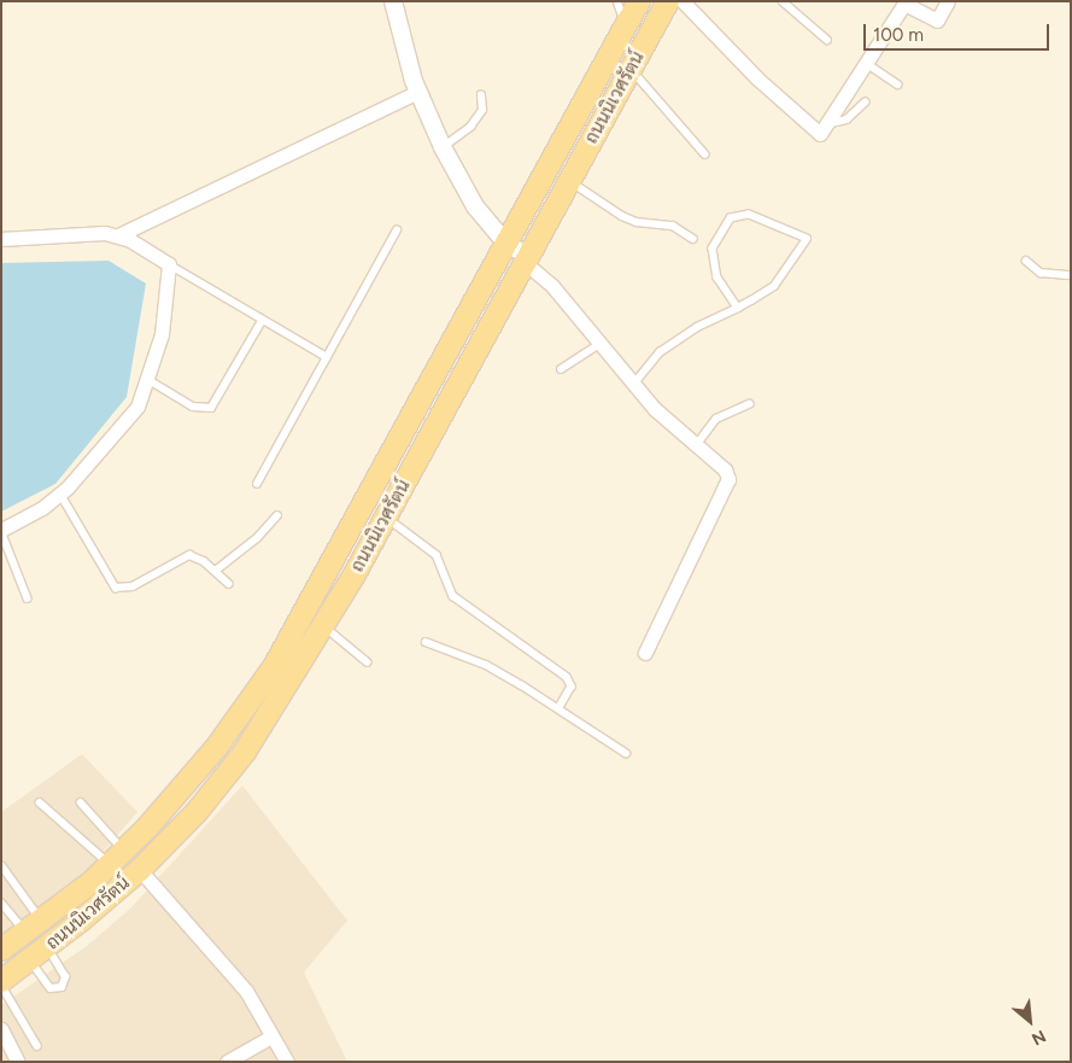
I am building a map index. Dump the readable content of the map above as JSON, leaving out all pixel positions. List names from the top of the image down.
{
  "streets": {
    "main road": ["ถนนนิเวศรัตน์"]
  },
  "scale_bar": "100 m",
  "north": "bottom right"
}
